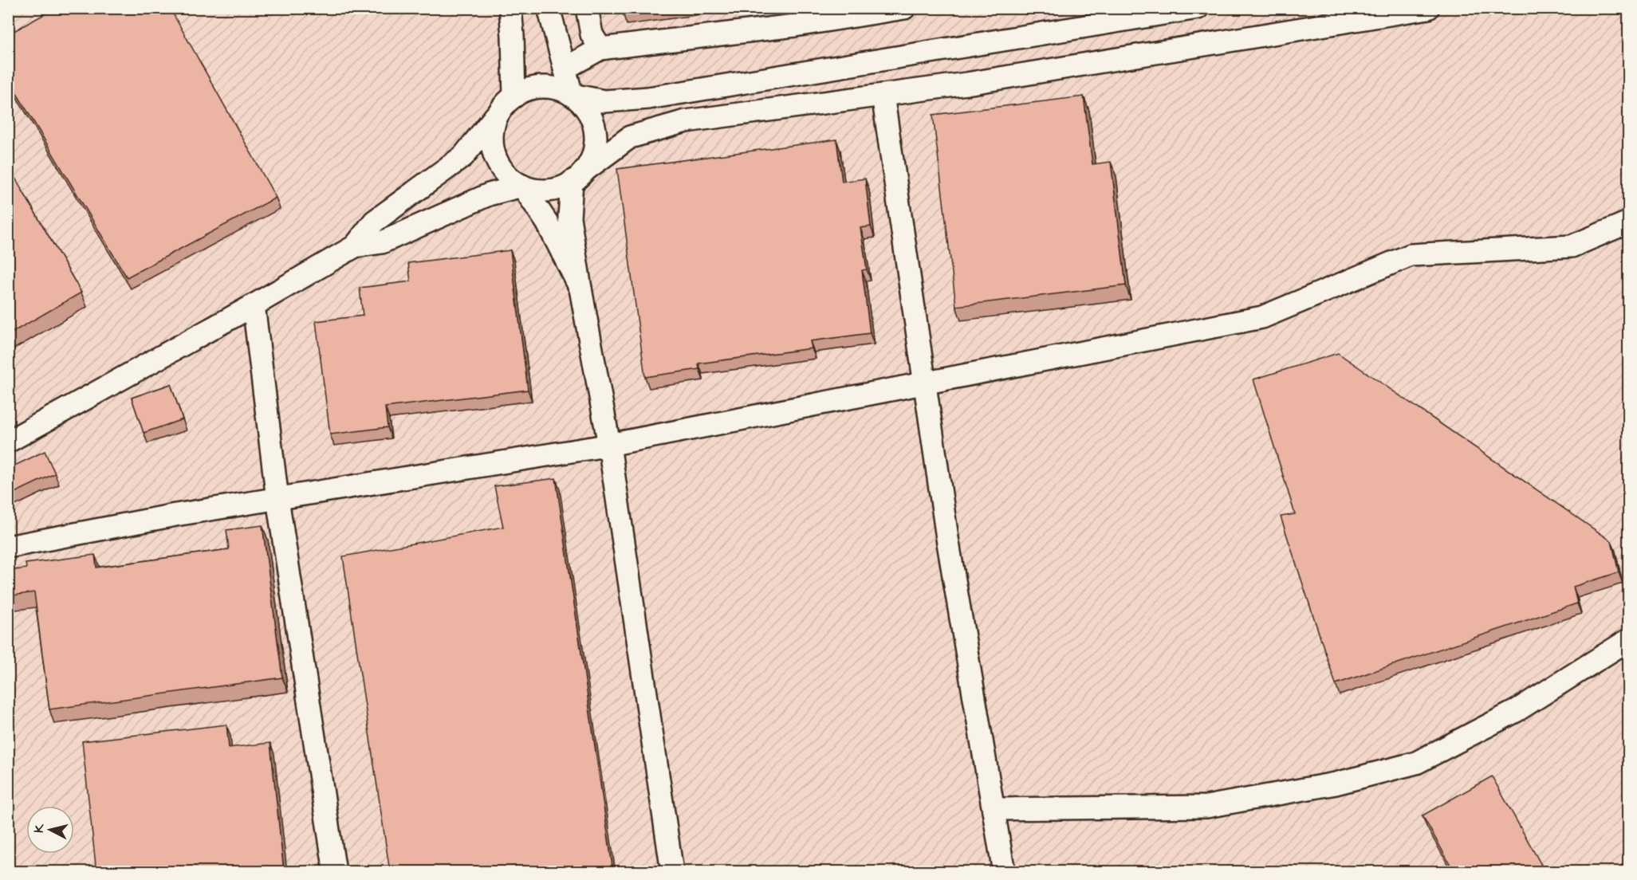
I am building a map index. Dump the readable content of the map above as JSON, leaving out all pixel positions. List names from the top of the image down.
{
  "north": "left"
}
